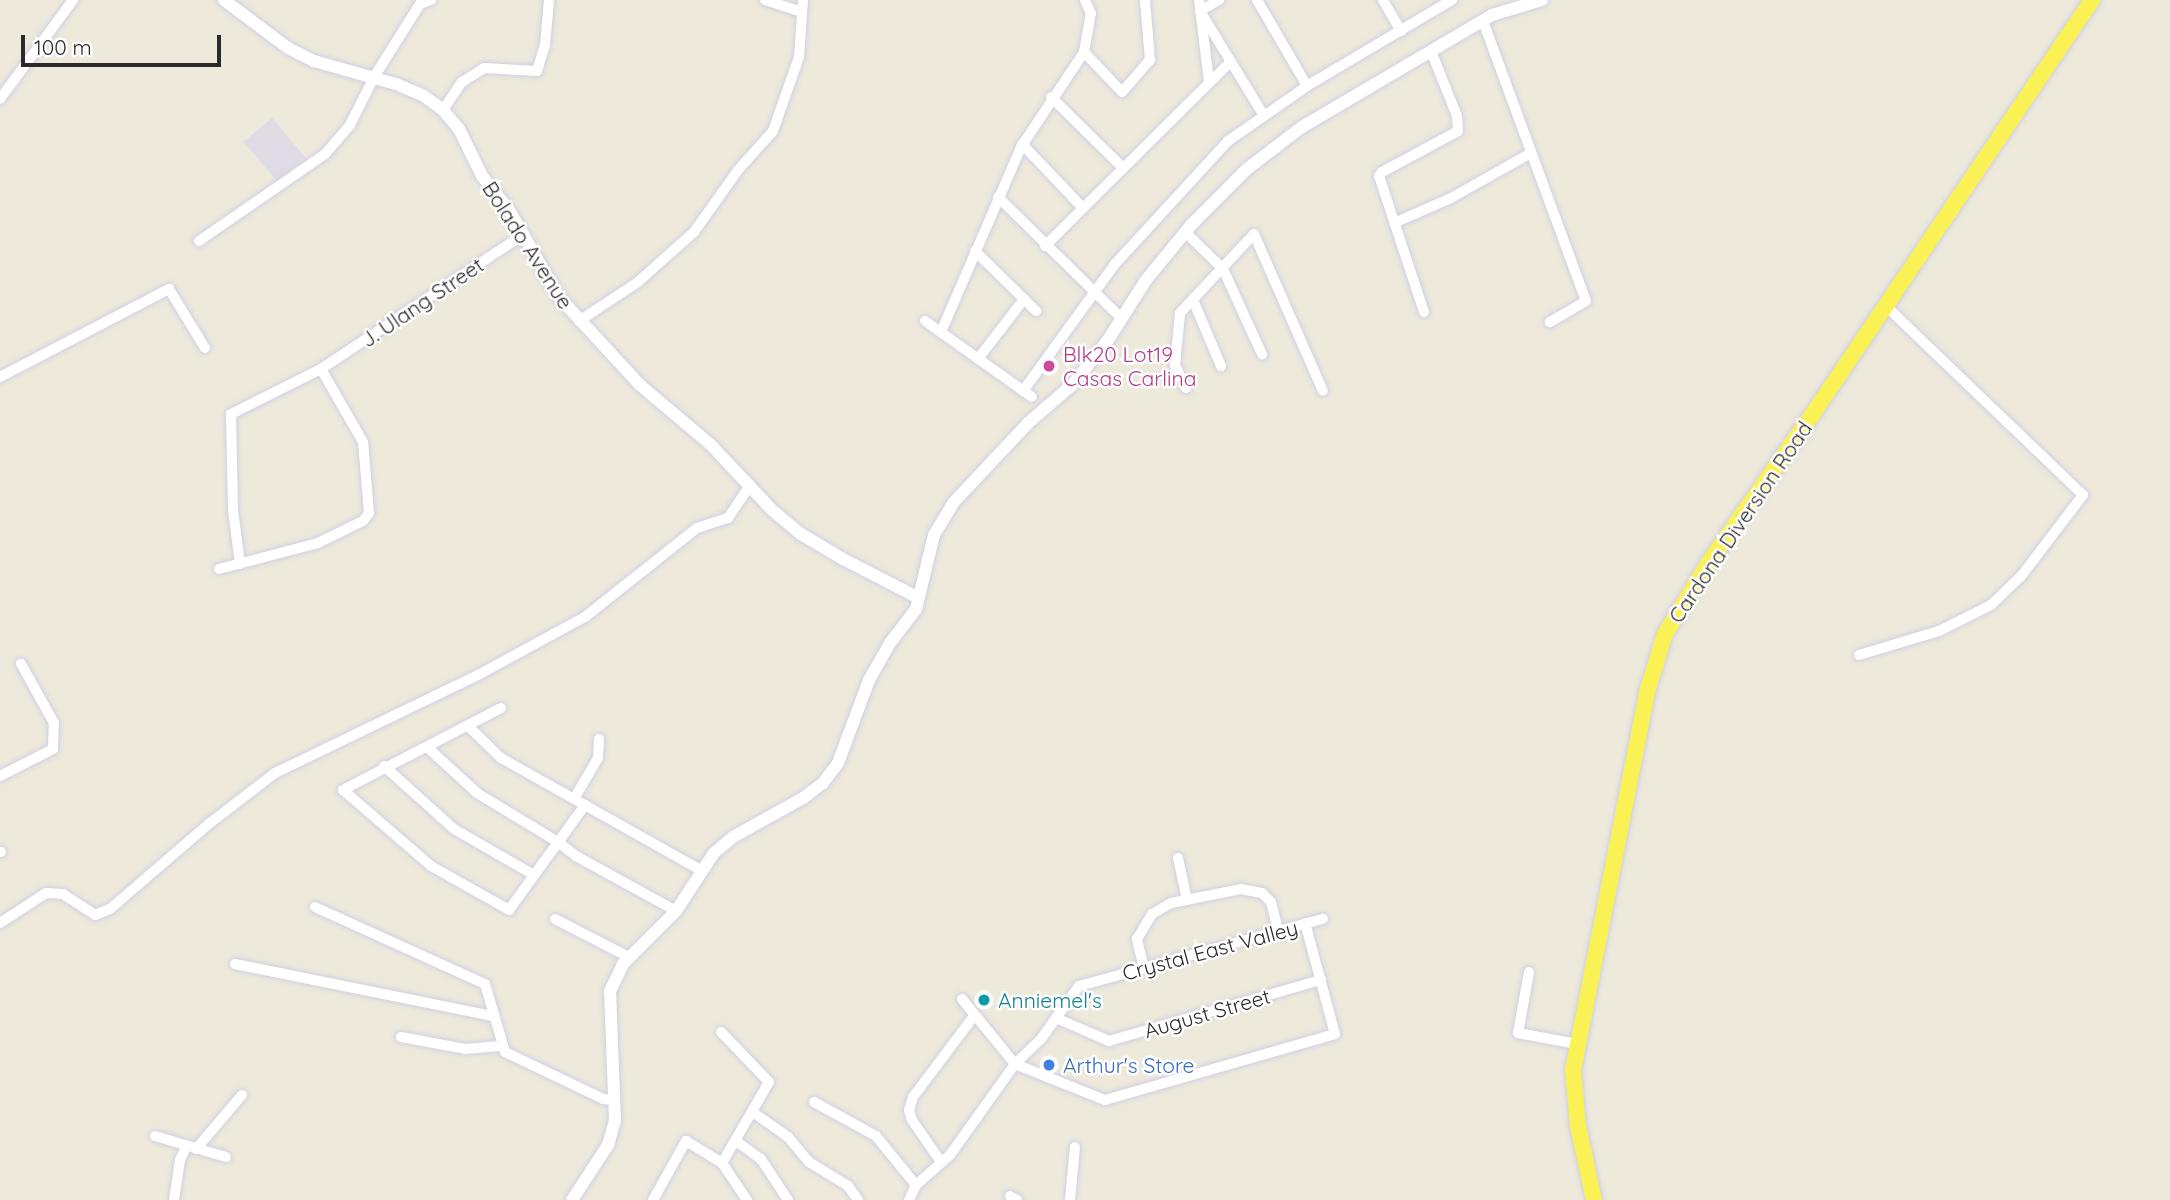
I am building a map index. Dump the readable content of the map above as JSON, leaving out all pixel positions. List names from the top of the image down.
{
  "streets": {
    "main road": ["Cardona Diversion Road"],
    "street": [
      "Bolado Avenue",
      "J. Ulang Street",
      "Crystal East Valley",
      "August Street"
    ]
  },
  "crossings": [
    ["Bolado Avenue", "J. Ulang Street"],
    ["Crystal East Valley", "August Street"]
  ],
  "places": ["Blk20 Lot19 Casas Carlina", "Anniemel's", "Arthur's Store"],
  "scale_bar": "100 m"
}
